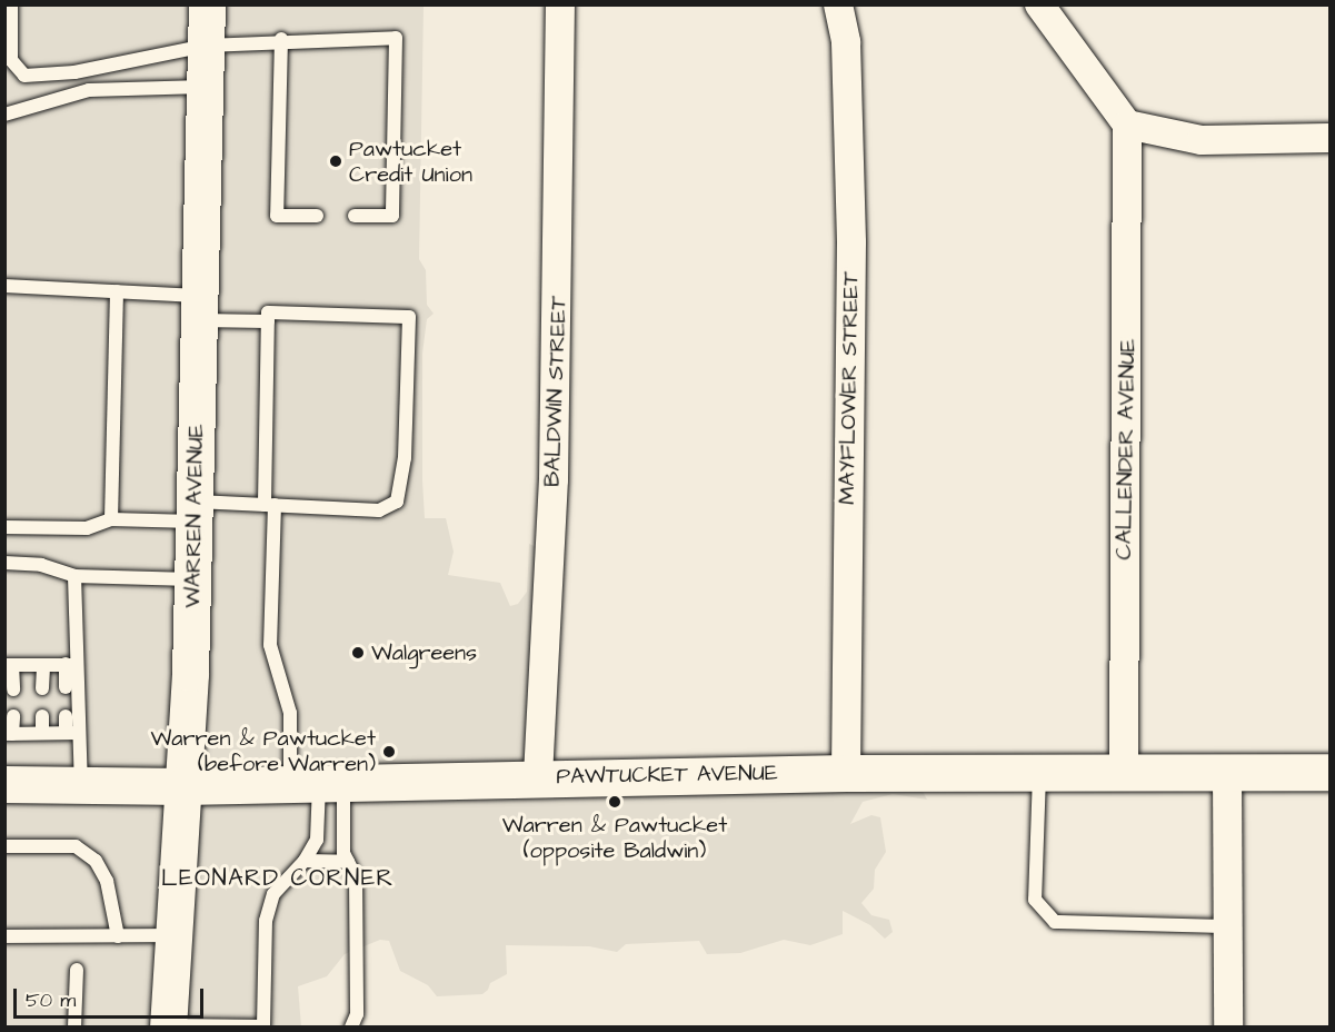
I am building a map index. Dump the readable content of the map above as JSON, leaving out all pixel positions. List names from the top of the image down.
{
  "streets": {
    "main road": ["WARREN AVENUE", "PAWTUCKET AVENUE"],
    "street": ["MAYFLOWER STREET", "BALDWIN STREET", "CALLENDER AVENUE"]
  },
  "crossings": [
    ["MAYFLOWER STREET", "PAWTUCKET AVENUE"],
    ["BALDWIN STREET", "PAWTUCKET AVENUE"],
    ["CALLENDER AVENUE", "PAWTUCKET AVENUE"],
    ["WARREN AVENUE", "PAWTUCKET AVENUE"]
  ],
  "districts": ["LEONARD CORNER"],
  "places": [
    "Pawtucket Credit Union",
    "Walgreens",
    "Warren & Pawtucket (before Warren)",
    "Warren & Pawtucket (opposite Baldwin)"
  ],
  "scale_bar": "50 m"
}
